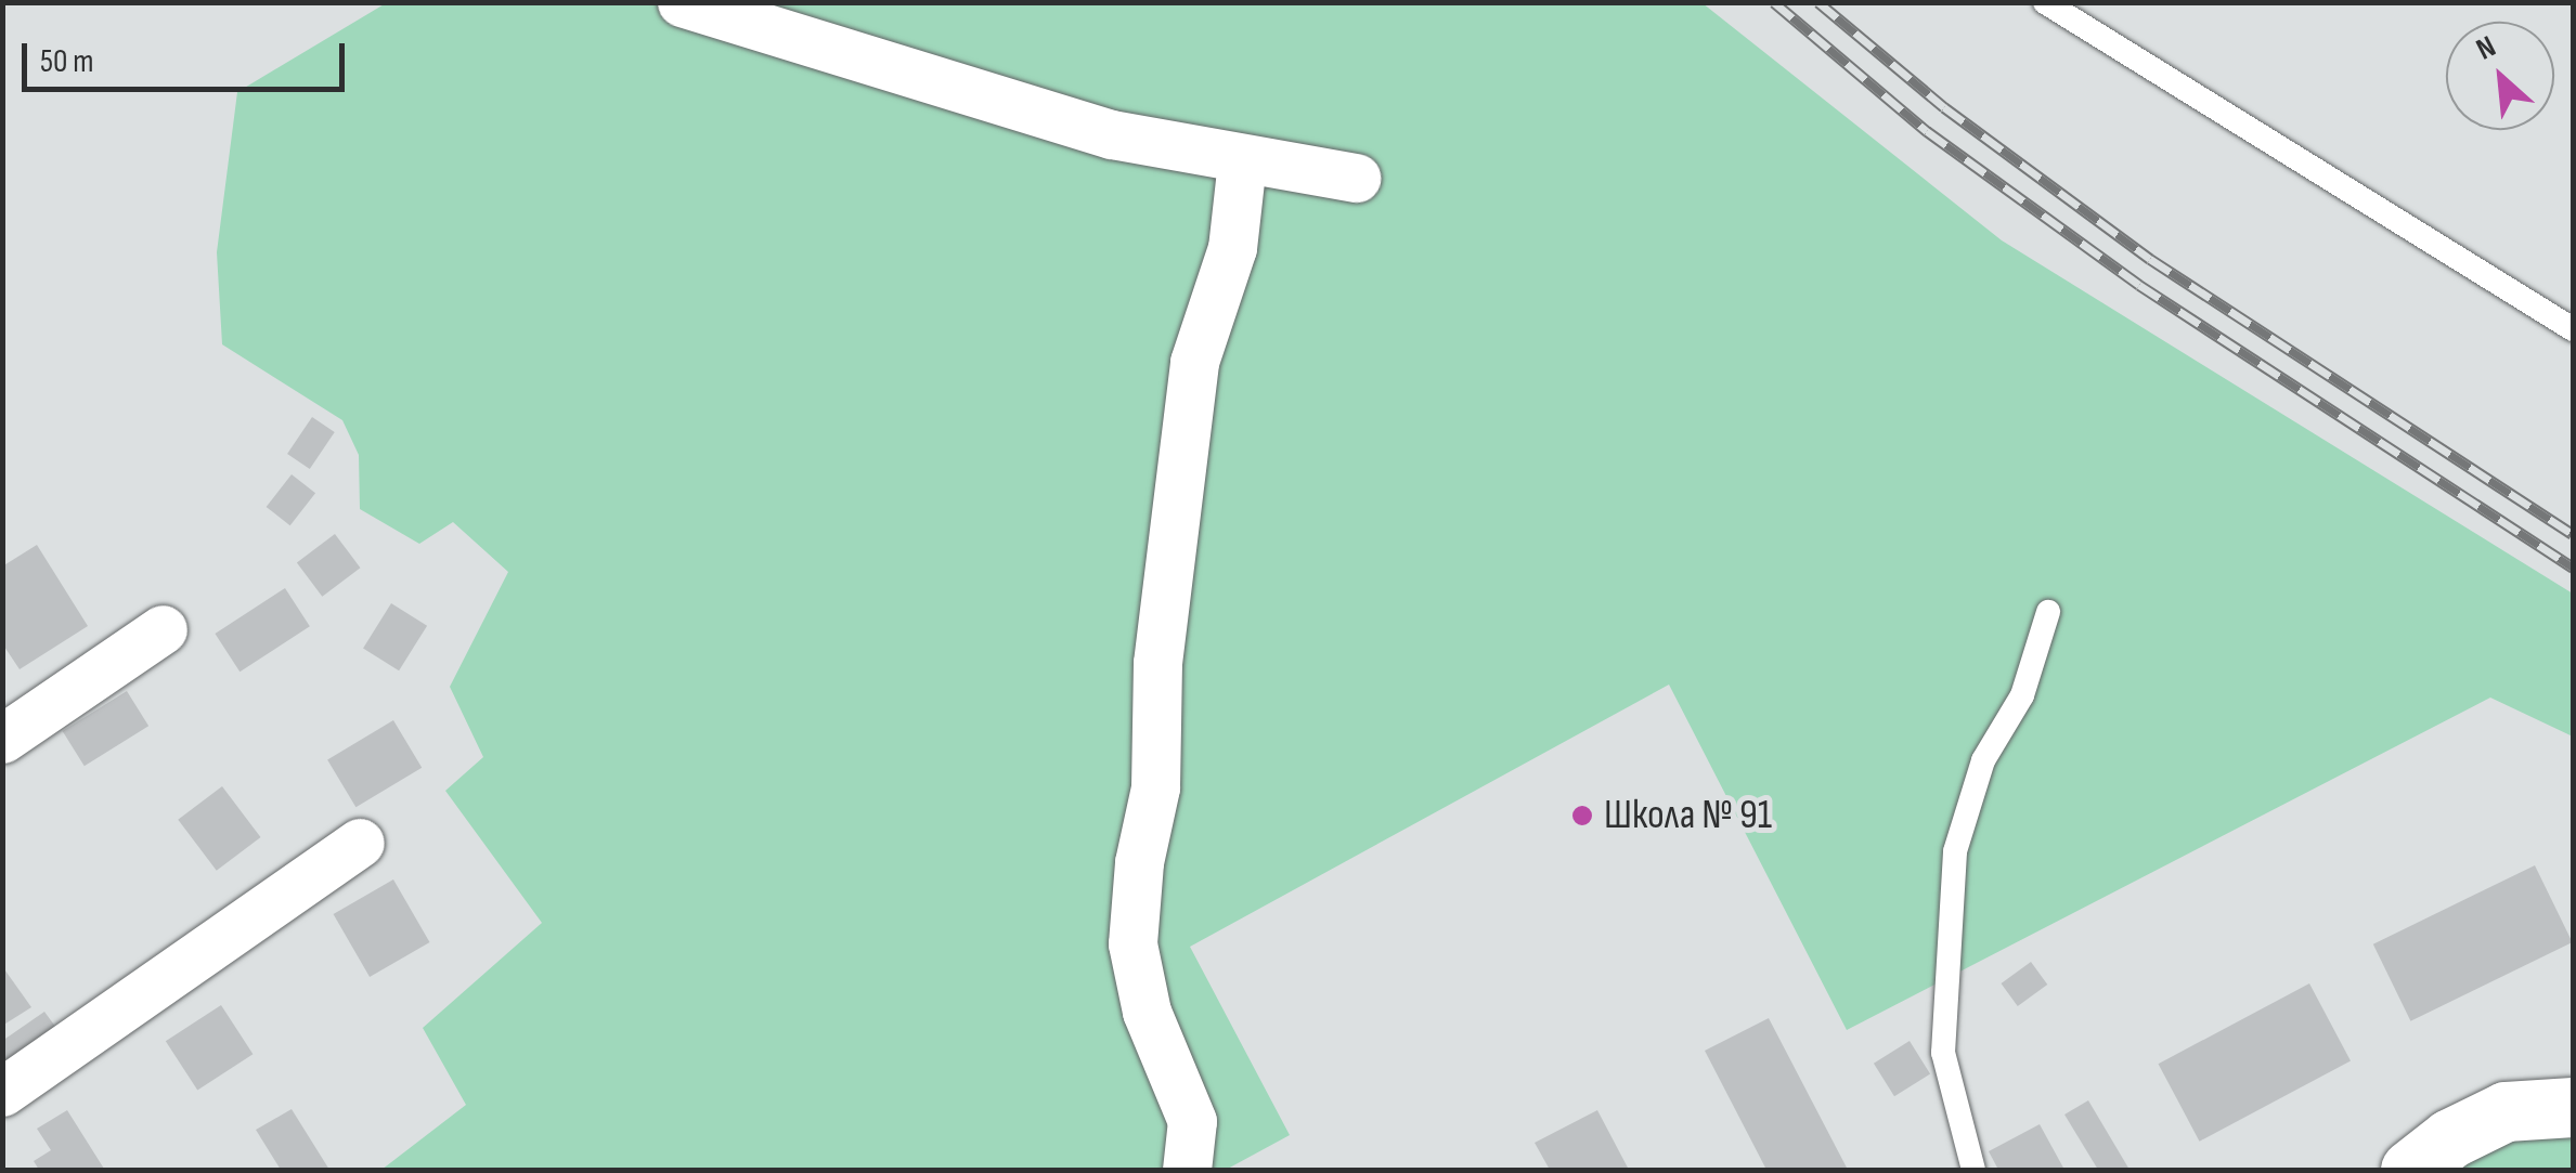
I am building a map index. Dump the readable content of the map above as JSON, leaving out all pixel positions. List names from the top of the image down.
{
  "places": ["Школа № 91"],
  "scale_bar": "50 m",
  "north": "top left"
}
